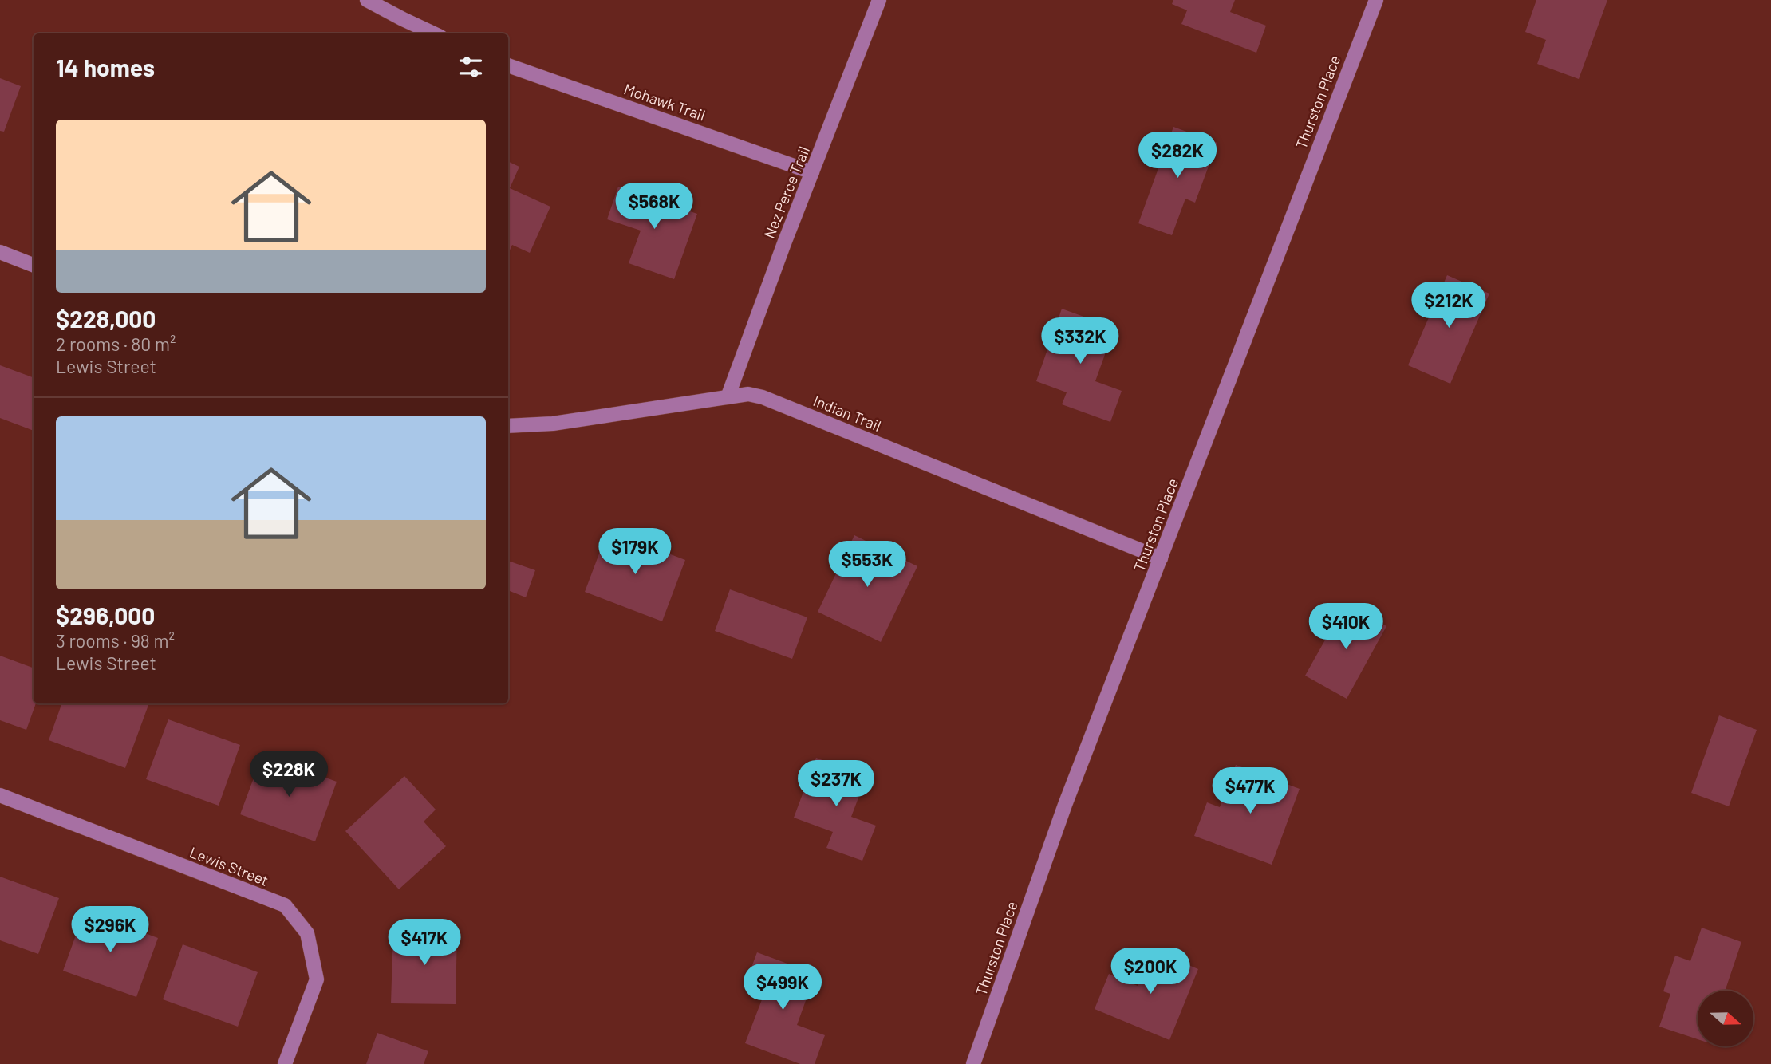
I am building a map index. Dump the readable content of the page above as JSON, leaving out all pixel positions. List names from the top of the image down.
{
  "streets": {
    "street": [
      "Mohawk Trail",
      "Thurston Place",
      "Nez Perce Trail",
      "Indian Trail",
      "Lewis Street"
    ]
  },
  "crossings": [
    ["Mohawk Trail", "Nez Perce Trail"],
    ["Thurston Place", "Indian Trail"],
    ["Nez Perce Trail", "Indian Trail"]
  ],
  "north": "right",
  "page": {
    "heading": "14 homes",
    "list": [
      {
        "name": "$228,000",
        "note": "2 rooms · 80 m² · Lewis Street"
      },
      {
        "name": "$296,000",
        "note": "3 rooms · 98 m² · Lewis Street"
      }
    ],
    "price": [
      "$282K",
      "$568K",
      "$212K",
      "$332K",
      "$179K",
      "$553K",
      "$410K",
      "$228K",
      "$237K",
      "$477K",
      "$296K",
      "$417K",
      "$200K",
      "$499K"
    ]
  }
}
